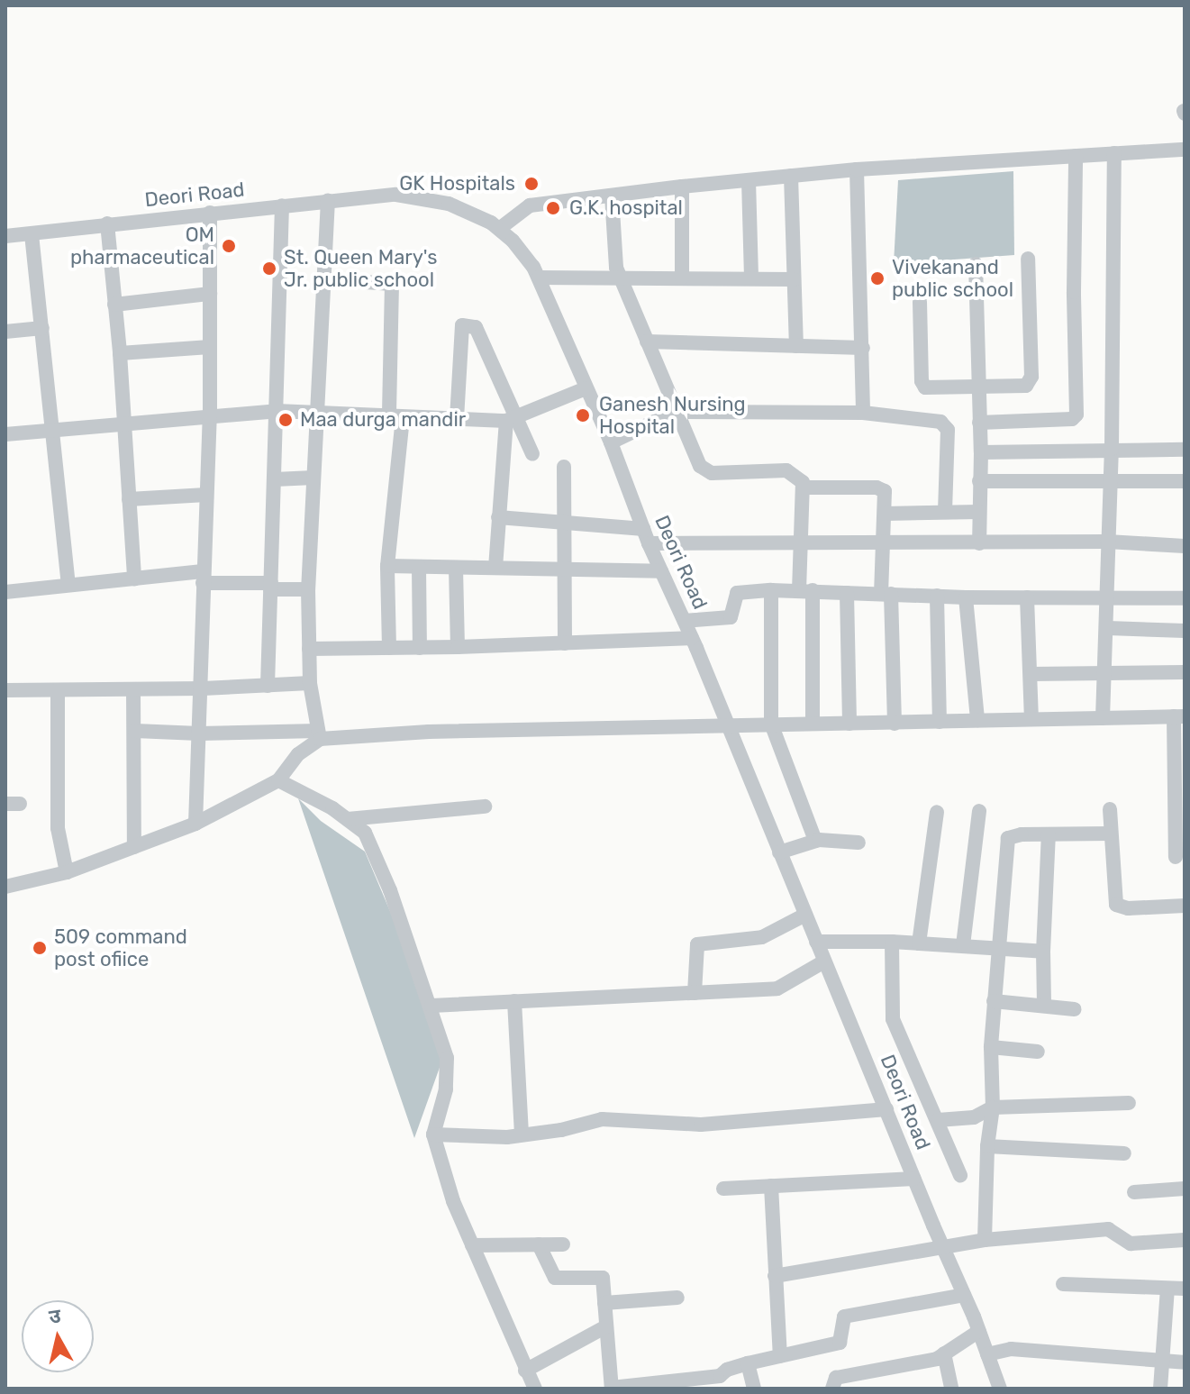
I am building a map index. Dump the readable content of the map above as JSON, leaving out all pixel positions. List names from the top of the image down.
{
  "streets": {
    "street": ["Deori Road"]
  },
  "places": [
    "GK Hospitals",
    "G.K. hospital",
    "OM pharmaceutical",
    "St. Queen Mary's Jr. public school",
    "Vivekanand public school",
    "Ganesh Nursing Hospital",
    "Maa durga mandir",
    "509 command post ofiice"
  ],
  "north": "top"
}
